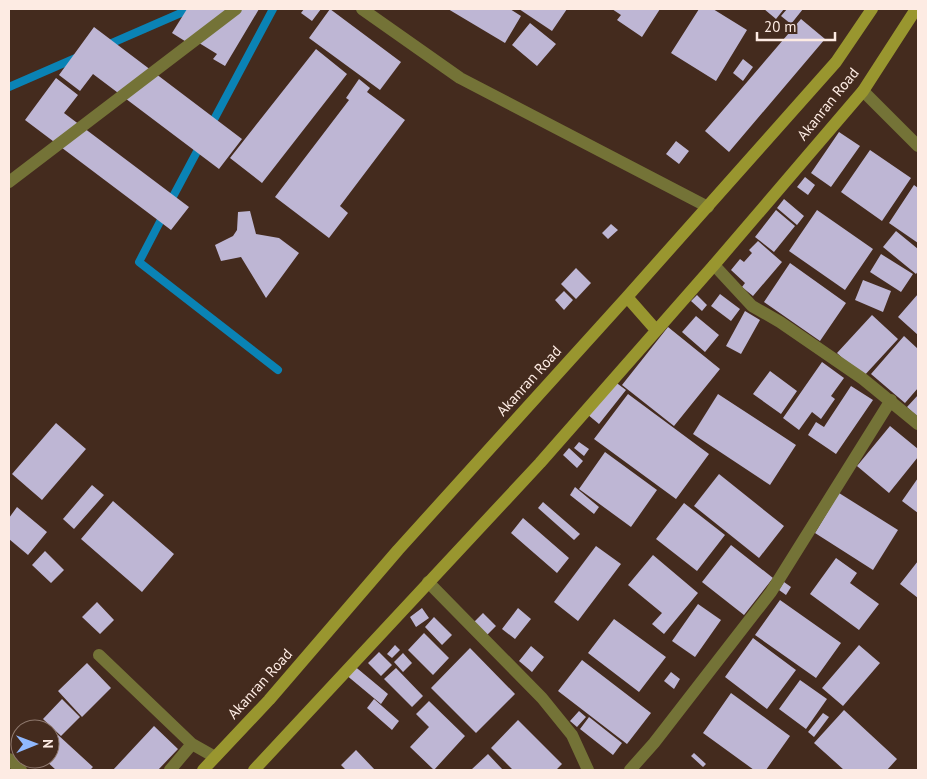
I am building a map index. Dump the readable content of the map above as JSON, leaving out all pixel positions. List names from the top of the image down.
{
  "streets": {
    "main road": ["Akanran Road"]
  },
  "scale_bar": "20 m",
  "north": "right"
}
